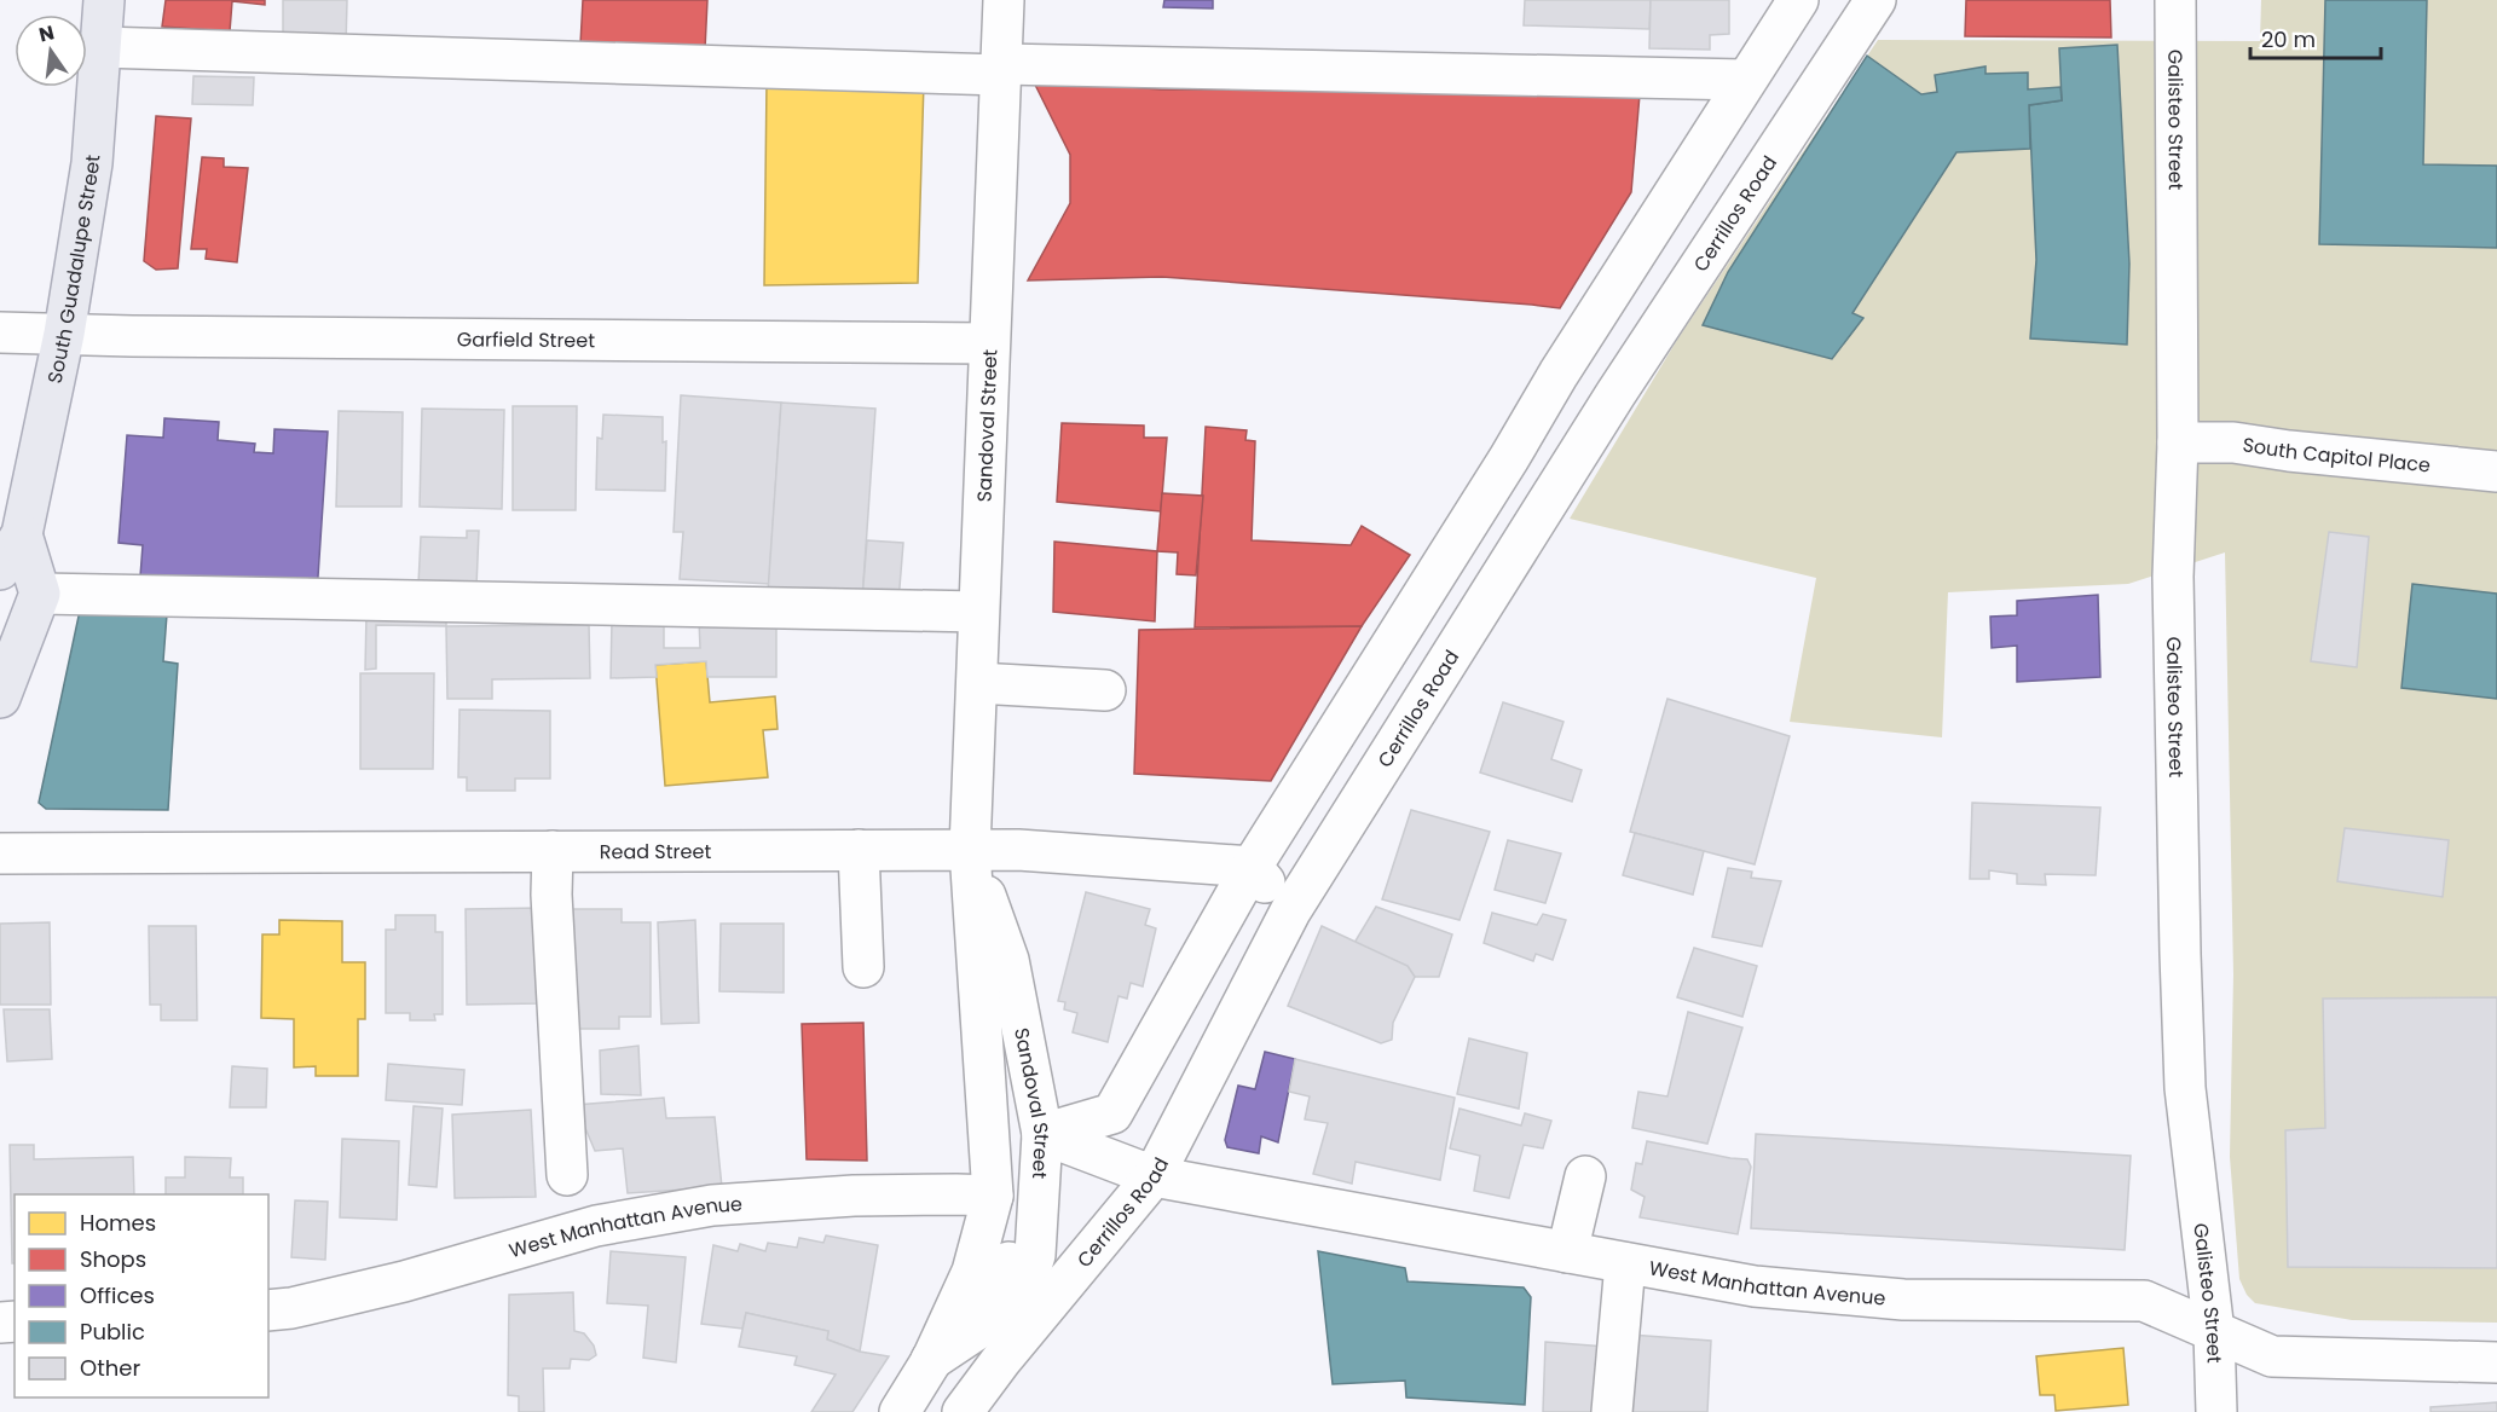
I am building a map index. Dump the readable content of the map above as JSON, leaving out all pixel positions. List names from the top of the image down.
{
  "streets": {
    "main road": ["South Guadalupe Street"],
    "street": [
      "Galisteo Street",
      "Cerrillos Road",
      "Garfield Street",
      "Sandoval Street",
      "South Capitol Place",
      "Read Street",
      "West Manhattan Avenue"
    ]
  },
  "crossings": [
    ["Galisteo Street", "South Capitol Place"],
    ["Galisteo Street", "West Manhattan Avenue"],
    ["Cerrillos Road", "Sandoval Street"],
    ["Cerrillos Road", "West Manhattan Avenue"],
    ["South Guadalupe Street", "Garfield Street"],
    ["Garfield Street", "Sandoval Street"],
    ["Sandoval Street", "Read Street"],
    ["Sandoval Street", "West Manhattan Avenue"]
  ],
  "legend": [
    "Homes",
    "Shops",
    "Offices",
    "Public",
    "Other"
  ],
  "scale_bar": "20 m",
  "north": "top"
}
